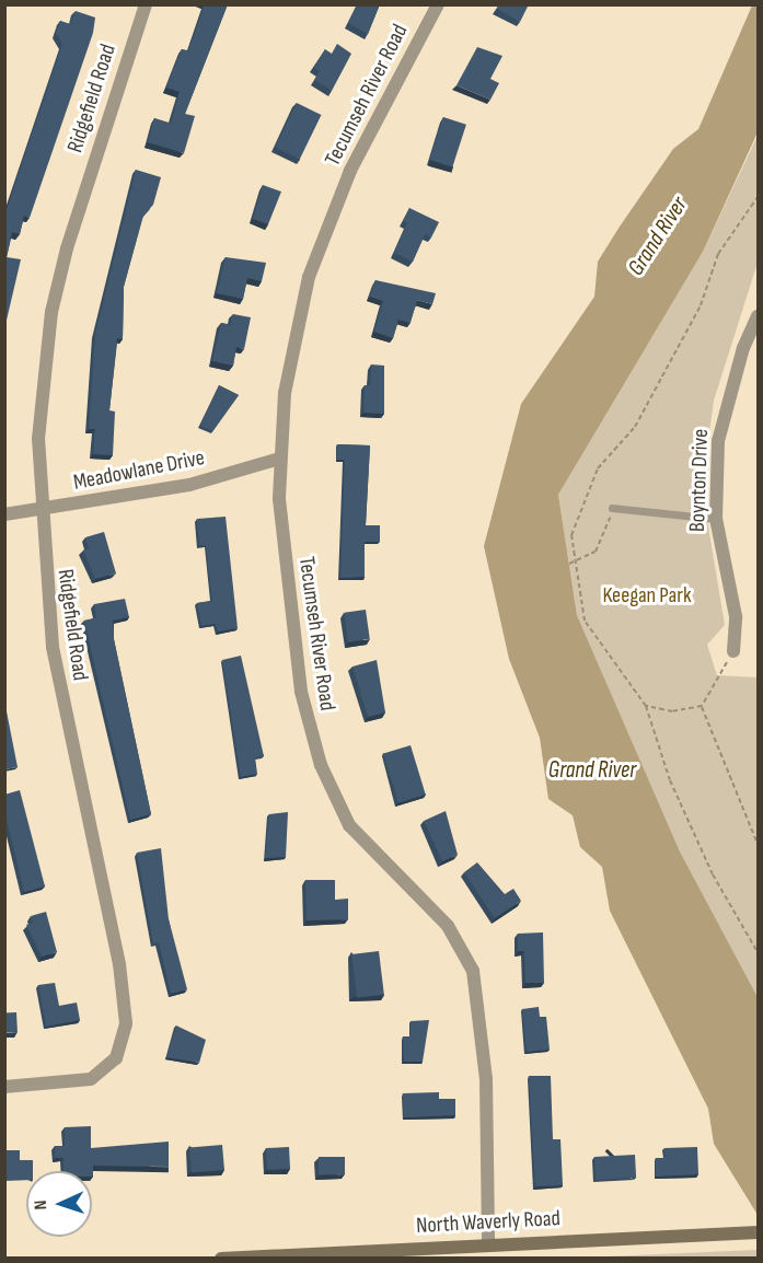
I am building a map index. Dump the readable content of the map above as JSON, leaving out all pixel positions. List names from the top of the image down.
{
  "streets": {
    "main road": ["North Waverly Road"],
    "street": [
      "Tecumseh River Road",
      "Ridgefield Road",
      "Meadowlane Drive",
      "Boynton Drive"
    ]
  },
  "crossings": [
    ["Tecumseh River Road", "Meadowlane Drive"],
    ["Tecumseh River Road", "North Waverly Road"],
    ["Ridgefield Road", "Meadowlane Drive"]
  ],
  "water": ["Grand River"],
  "parks": ["Keegan Park"],
  "north": "left"
}
